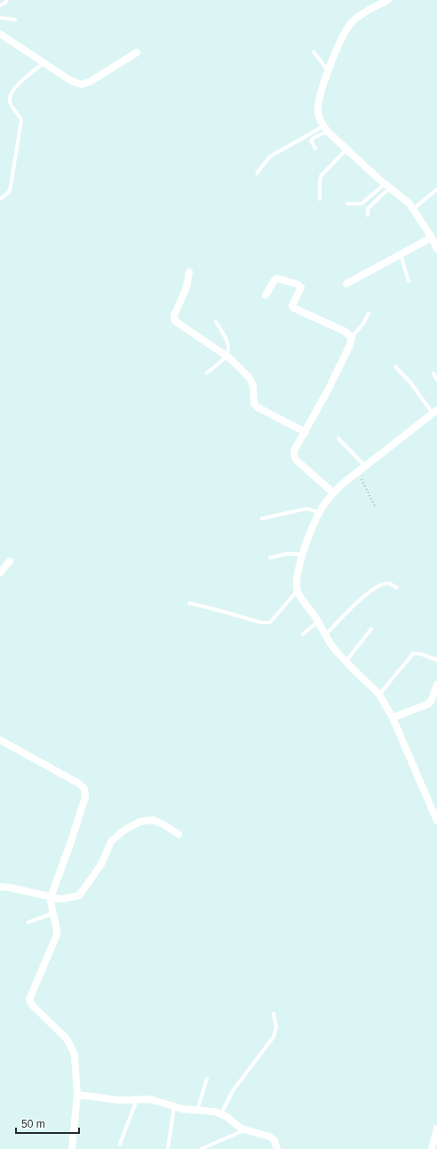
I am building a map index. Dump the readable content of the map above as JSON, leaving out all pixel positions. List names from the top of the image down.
{
  "scale_bar": "50 m"
}
